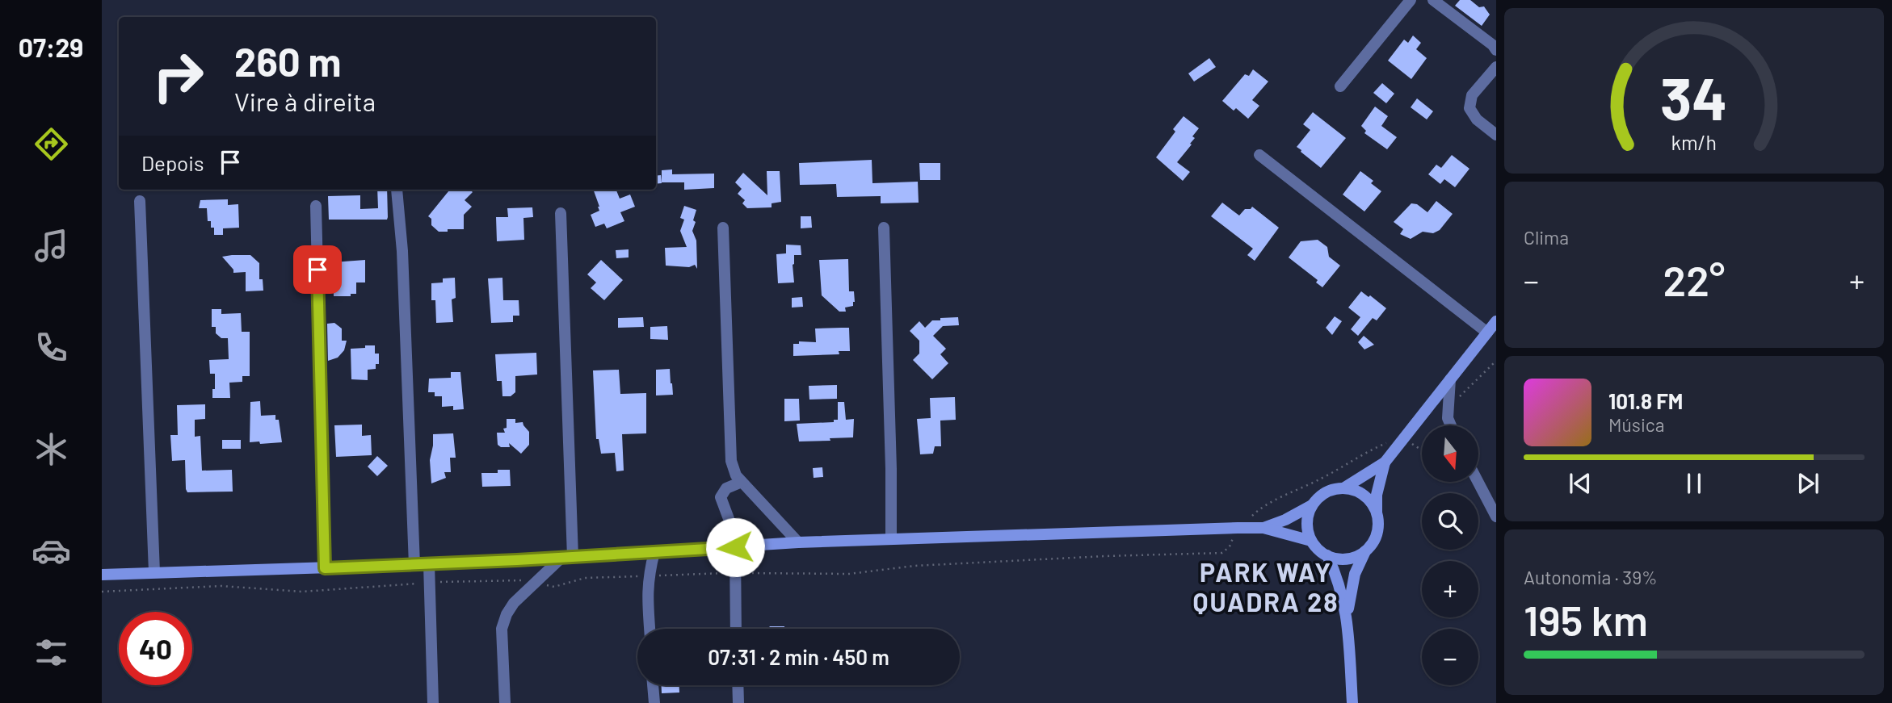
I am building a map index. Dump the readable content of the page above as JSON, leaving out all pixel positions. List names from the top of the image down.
{
  "districts": ["PARK WAY QUADRA 28"],
  "north": "bottom",
  "page": {
    "tabs": "07:29",
    "turn": ["260 m", "Vire à direita"],
    "then": "Depois",
    "tile": [
      "Clima",
      ["Autonomia · 39%", "195 km"]
    ],
    "heat": ["−", "22°", "+"],
    "song": ["101.8 FM", "Música"],
    "map_buttons": ["+", "−"],
    "limit": "40",
    "trip": "07:31 · 2 min · 450 m",
    "gauge": ["34", "km/h"]
  }
}
